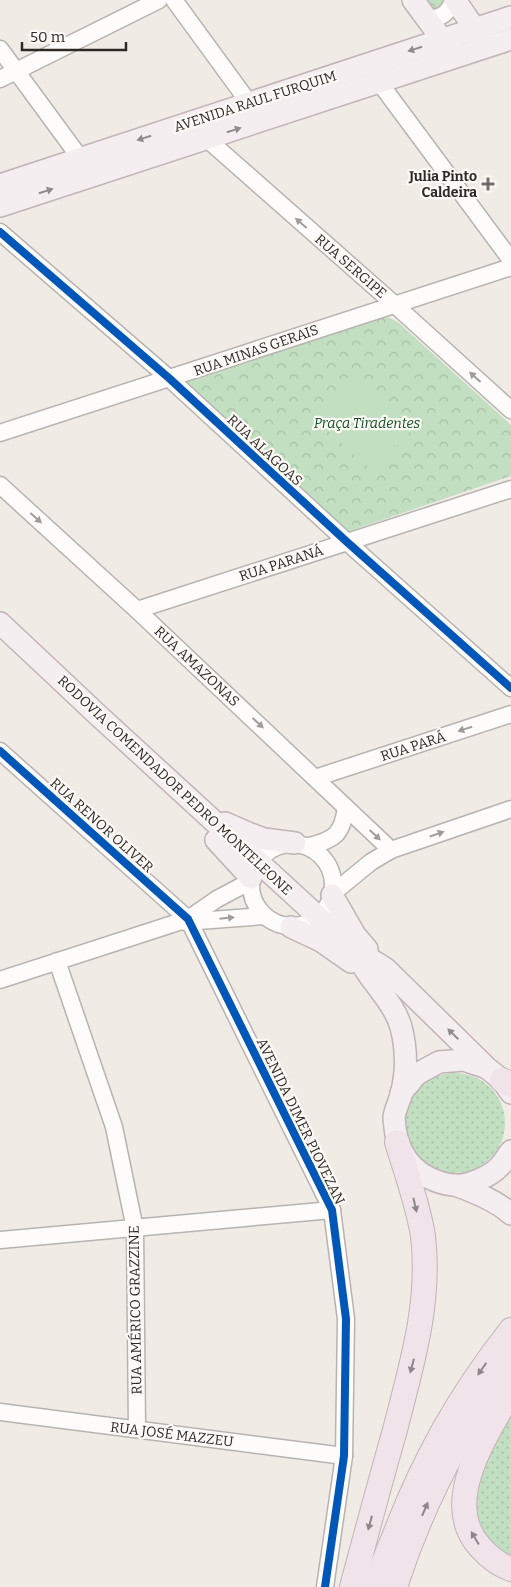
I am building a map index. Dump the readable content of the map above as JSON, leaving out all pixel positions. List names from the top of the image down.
{
  "streets": {
    "main road": ["AVENIDA RAUL FURQUIM", "RODOVIA COMENDADOR PEDRO MONTELEONE"],
    "street": [
      "RUA SERGIPE",
      "RUA MINAS GERAIS",
      "RUA ALAGOAS",
      "RUA PARANÁ",
      "RUA AMAZONAS",
      "RUA PARÁ",
      "RUA RENOR OLIVER",
      "AVENIDA DIMER PIOVEZAN",
      "RUA AMÉRICO GRAZZINE",
      "RUA JOSÉ MAZZEU"
    ]
  },
  "crossings": [
    ["AVENIDA RAUL FURQUIM", "RUA SERGIPE"],
    ["RUA SERGIPE", "RUA MINAS GERAIS"],
    ["RUA MINAS GERAIS", "RUA ALAGOAS"],
    ["RUA ALAGOAS", "RUA PARANÁ"],
    ["RUA PARANÁ", "RUA AMAZONAS"],
    ["RUA AMAZONAS", "RUA PARÁ"],
    ["RUA RENOR OLIVER", "AVENIDA DIMER PIOVEZAN"],
    ["AVENIDA DIMER PIOVEZAN", "RUA JOSÉ MAZZEU"],
    ["RUA AMÉRICO GRAZZINE", "RUA JOSÉ MAZZEU"]
  ],
  "one_way": ["RUA AMAZONAS"],
  "parks": ["Praça Tiradentes"],
  "places": {
    "health": ["Julia Pinto Caldeira"]
  },
  "scale_bar": "50 m"
}
